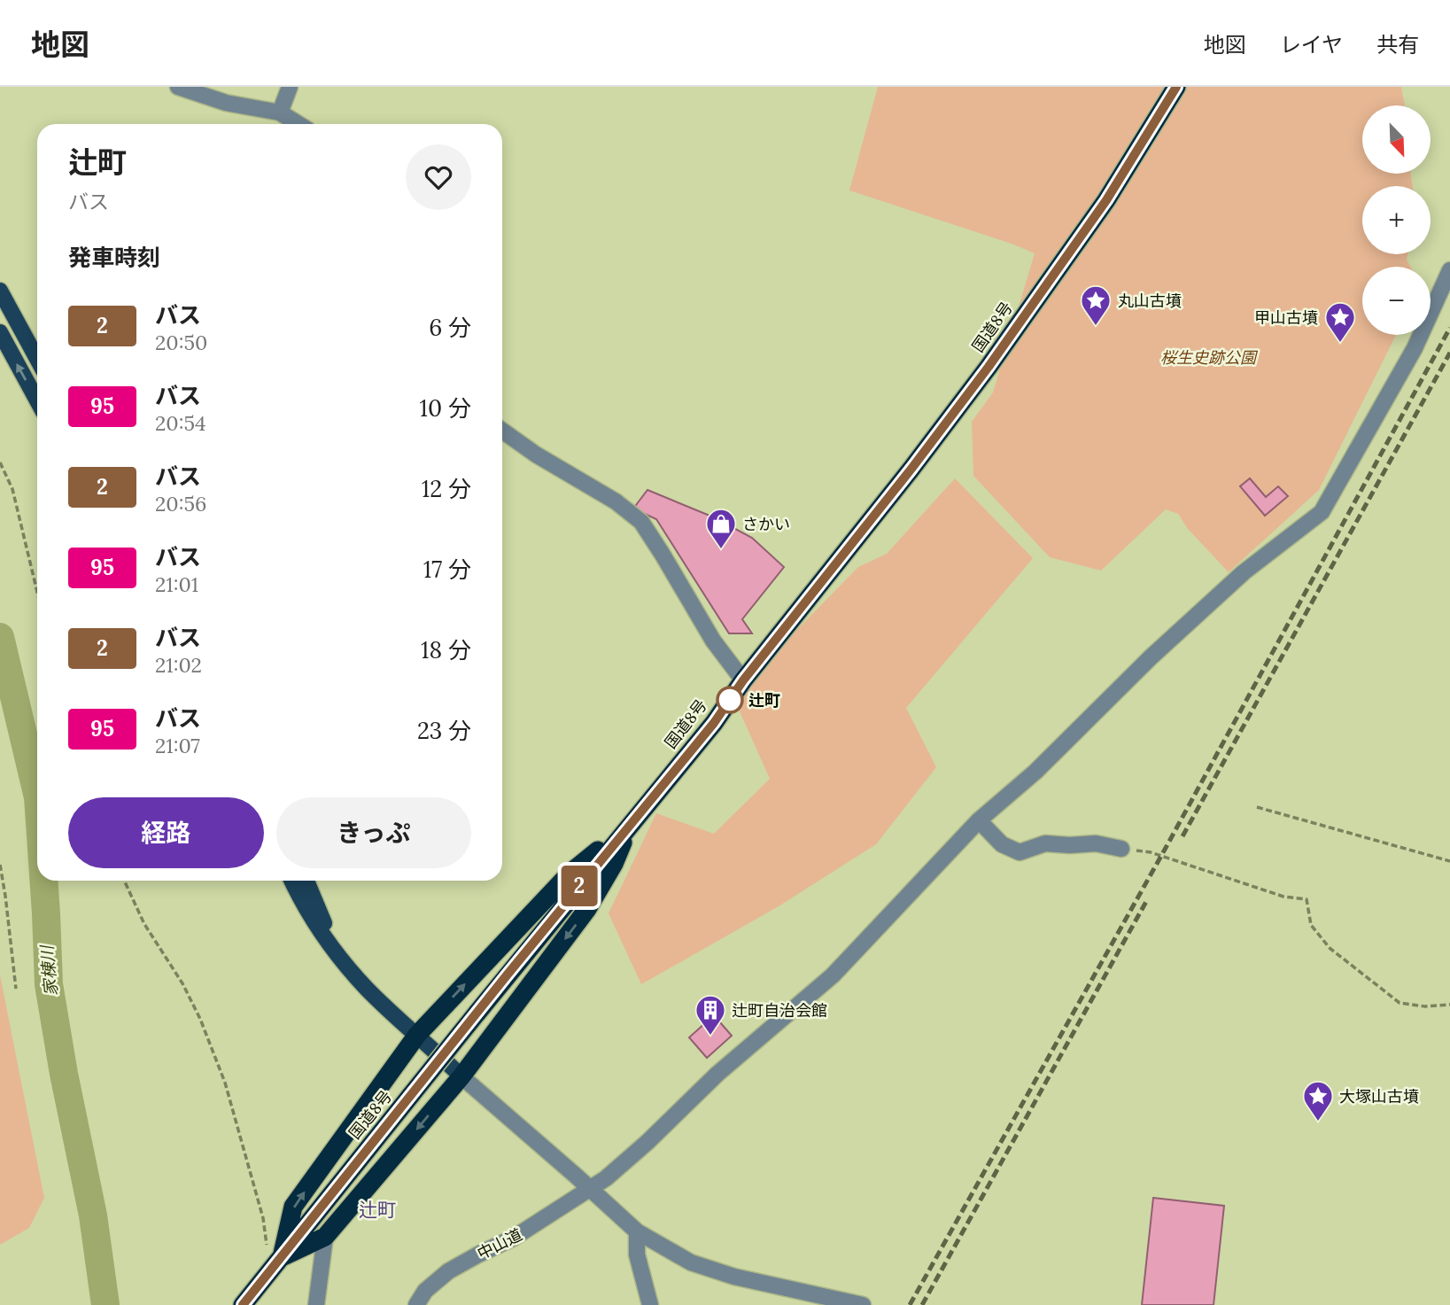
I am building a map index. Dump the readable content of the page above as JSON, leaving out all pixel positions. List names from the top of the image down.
{
  "streets": {
    "highway": ["国道8号"],
    "street": ["中山道"]
  },
  "districts": ["辻町"],
  "water": ["家棟川"],
  "parks": ["桜生史跡公園"],
  "places": {
    "place": ["丸山古墳", "甲山古墳", "大塚山古墳"],
    "shop": ["さかい"],
    "other": ["辻町"],
    "building": ["辻町自治会館"]
  },
  "lines": ["bus line 2"],
  "north": "bottom right",
  "page": {
    "header": "地図",
    "nav": ["地図", "レイヤ", "共有"],
    "on_map": "2",
    "map_buttons": ["+", "−"],
    "heading": [
      ["辻町", "バス"],
      "発車時刻"
    ],
    "list": [
      {
        "mark": "2",
        "name": "バス",
        "note": "20:50",
        "value": "6 分"
      },
      {
        "mark": "95",
        "name": "バス",
        "note": "20:54",
        "value": "10 分"
      },
      {
        "mark": "2",
        "name": "バス",
        "note": "20:56",
        "value": "12 分"
      },
      {
        "mark": "95",
        "name": "バス",
        "note": "21:01",
        "value": "17 分"
      },
      {
        "mark": "2",
        "name": "バス",
        "note": "21:02",
        "value": "18 分"
      },
      {
        "mark": "95",
        "name": "バス",
        "note": "21:07",
        "value": "23 分"
      }
    ],
    "buttons": ["経路", "きっぷ"]
  }
}
